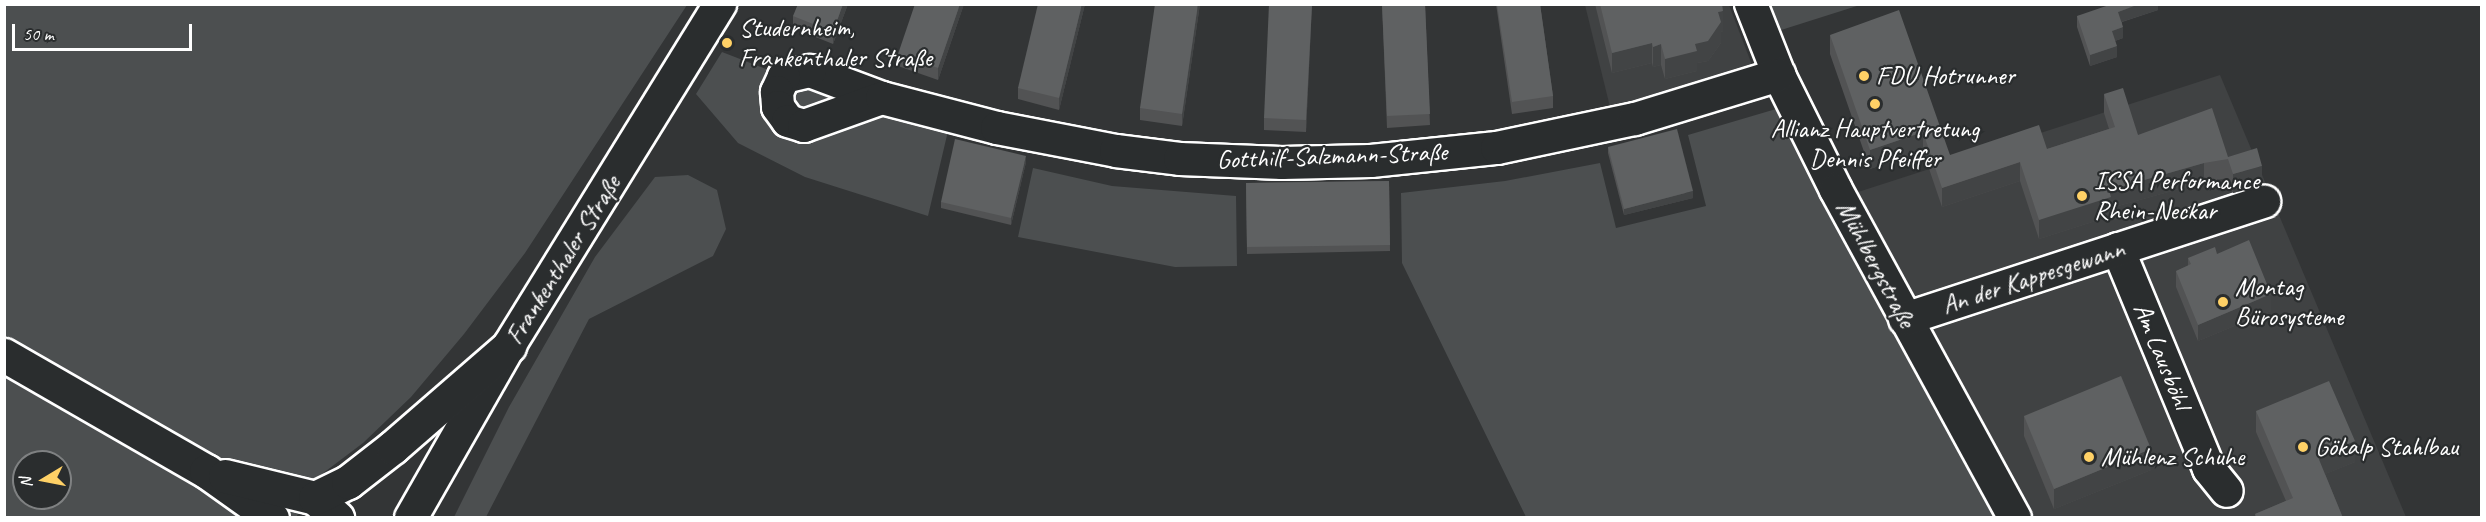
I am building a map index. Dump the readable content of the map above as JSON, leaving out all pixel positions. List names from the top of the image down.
{
  "streets": {
    "street": [
      "Gotthilf-Salzmann-Straße",
      "Frankenthaler Straße",
      "Mühlbergstraße",
      "An der Kappesgewann",
      "Am Lausböhl"
    ]
  },
  "crossings": [
    ["Gotthilf-Salzmann-Straße", "Mühlbergstraße"],
    ["Mühlbergstraße", "An der Kappesgewann"],
    ["An der Kappesgewann", "Am Lausböhl"]
  ],
  "places": [
    "Studernheim, Frankenthaler Straße",
    "FDU Hotrunner",
    "Allianz Hauptvertretung Dennis Pfeiffer",
    "ISSA Performance Rhein-Neckar",
    "Montag Bürosysteme",
    "Gökalp Stahlbau",
    "Mühlenz Schuhe"
  ],
  "scale_bar": "50 m",
  "north": "left"
}
